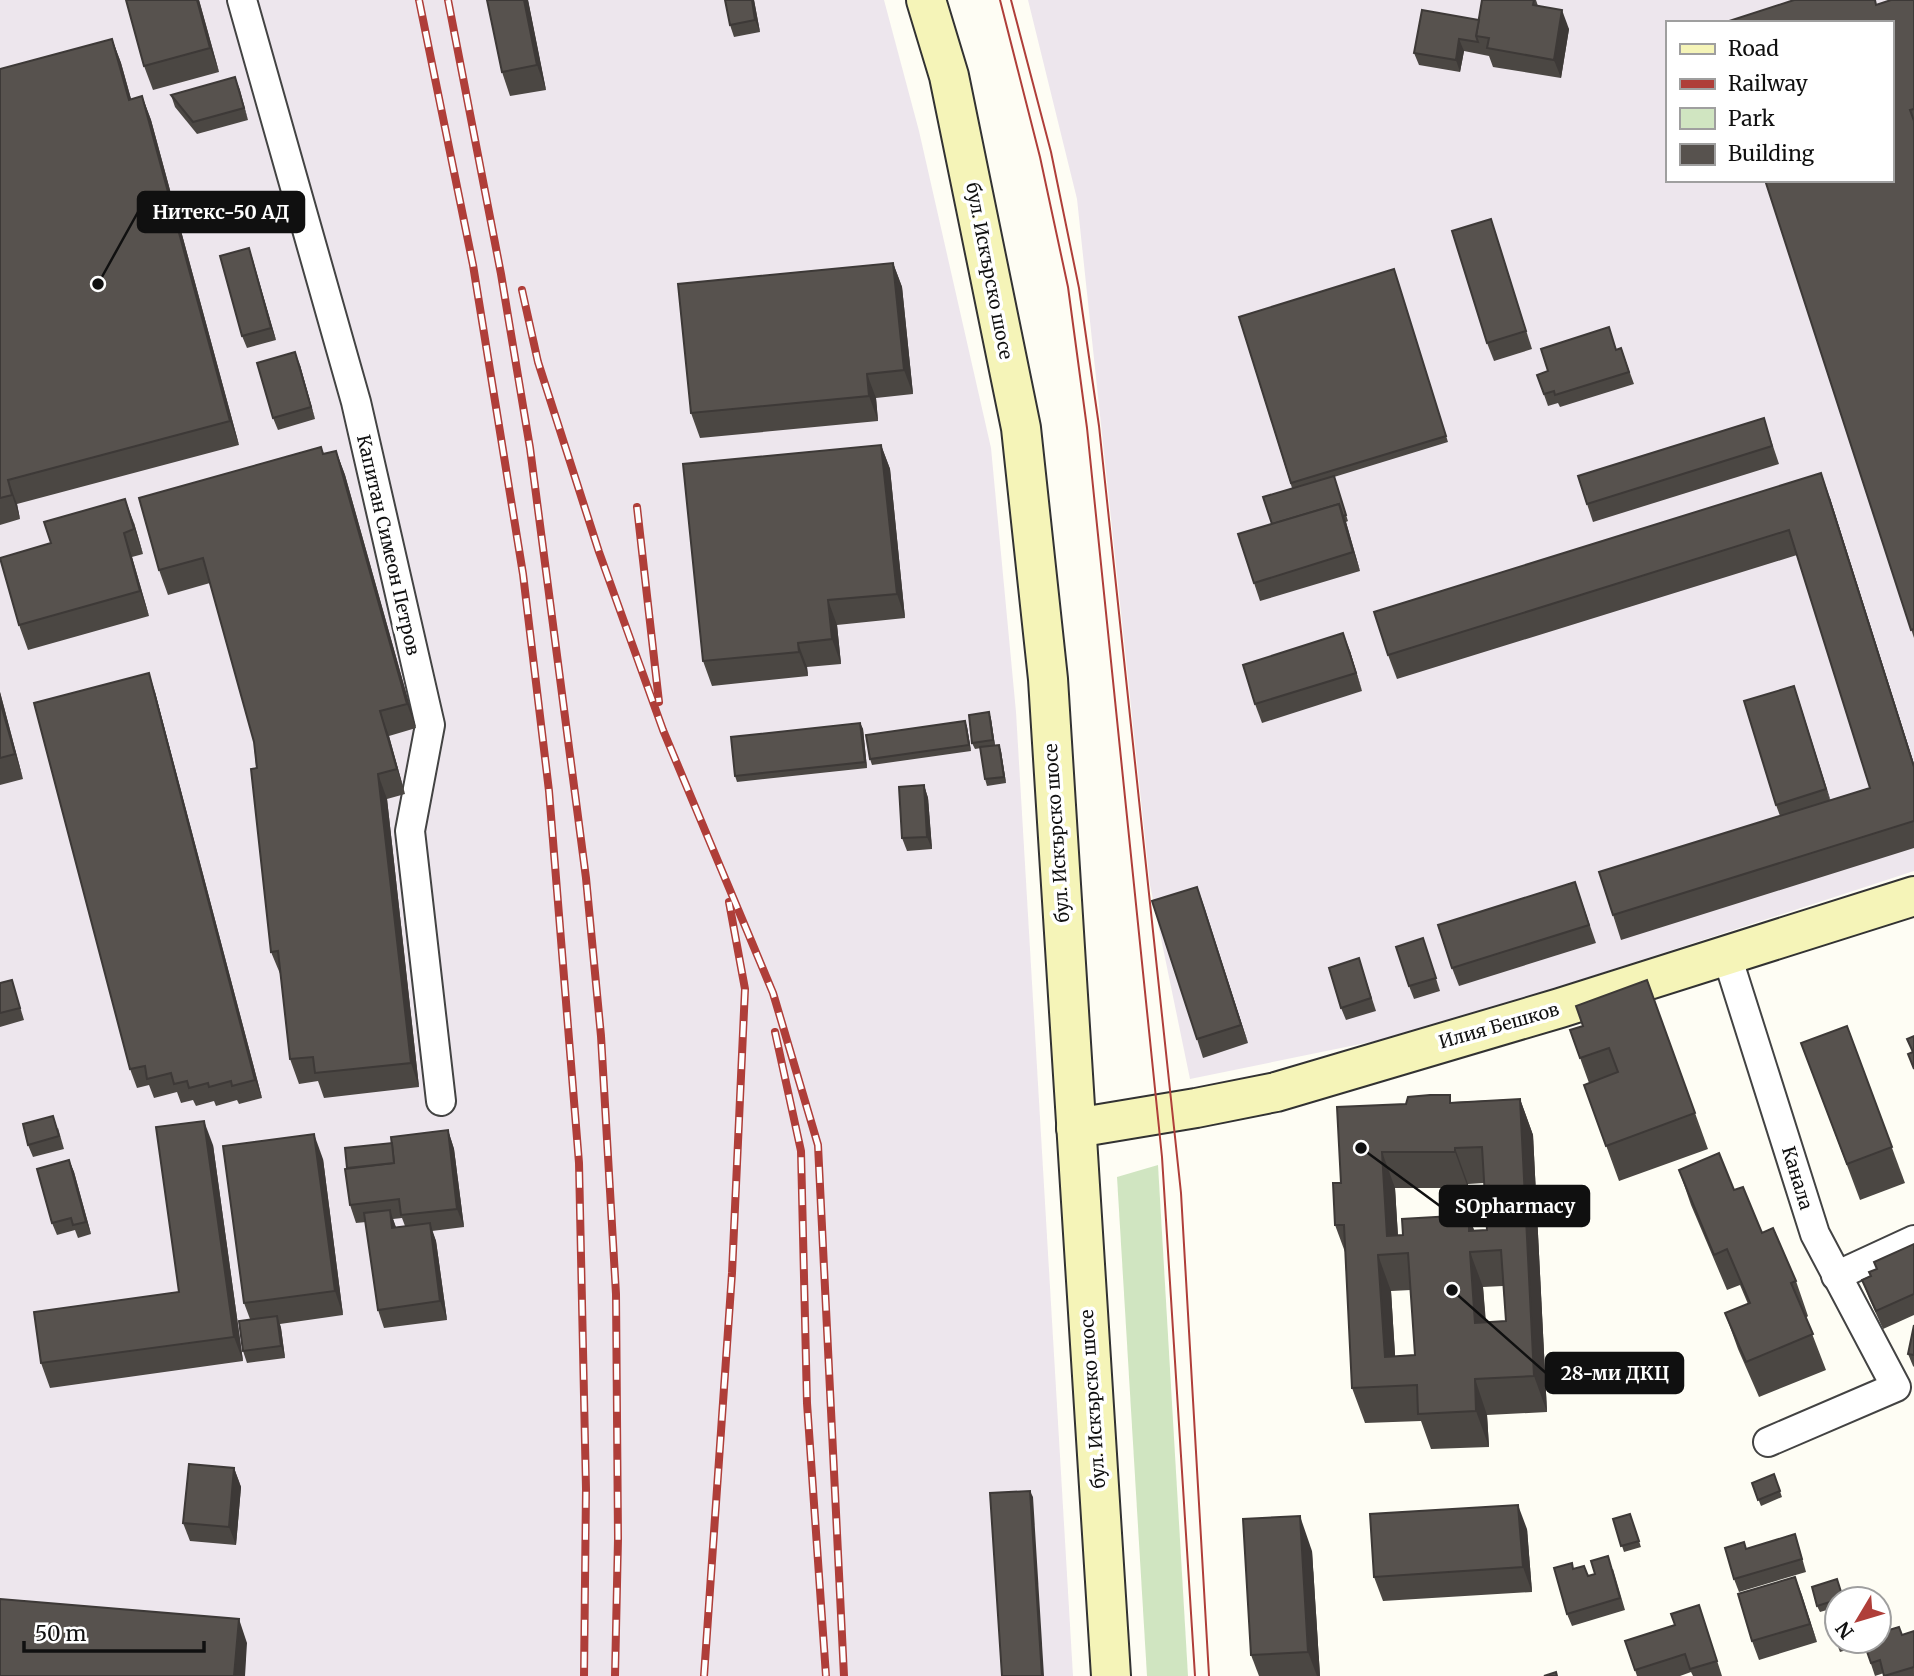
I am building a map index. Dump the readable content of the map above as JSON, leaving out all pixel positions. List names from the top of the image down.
{
  "streets": {
    "main road": ["бул. Искърско шосе", "Илия Бешков"],
    "street": ["Капитан Симеон Петров", "Канала"]
  },
  "crossings": [
    ["бул. Искърско шосе", "Илия Бешков"],
    ["Илия Бешков", "Канала"]
  ],
  "places": ["Нитекс-50 АД", "SOpharmacy", "28-ми ДКЦ"],
  "legend": [
    "Road",
    "Railway",
    "Park",
    "Building"
  ],
  "scale_bar": "50 m",
  "north": "bottom left"
}
